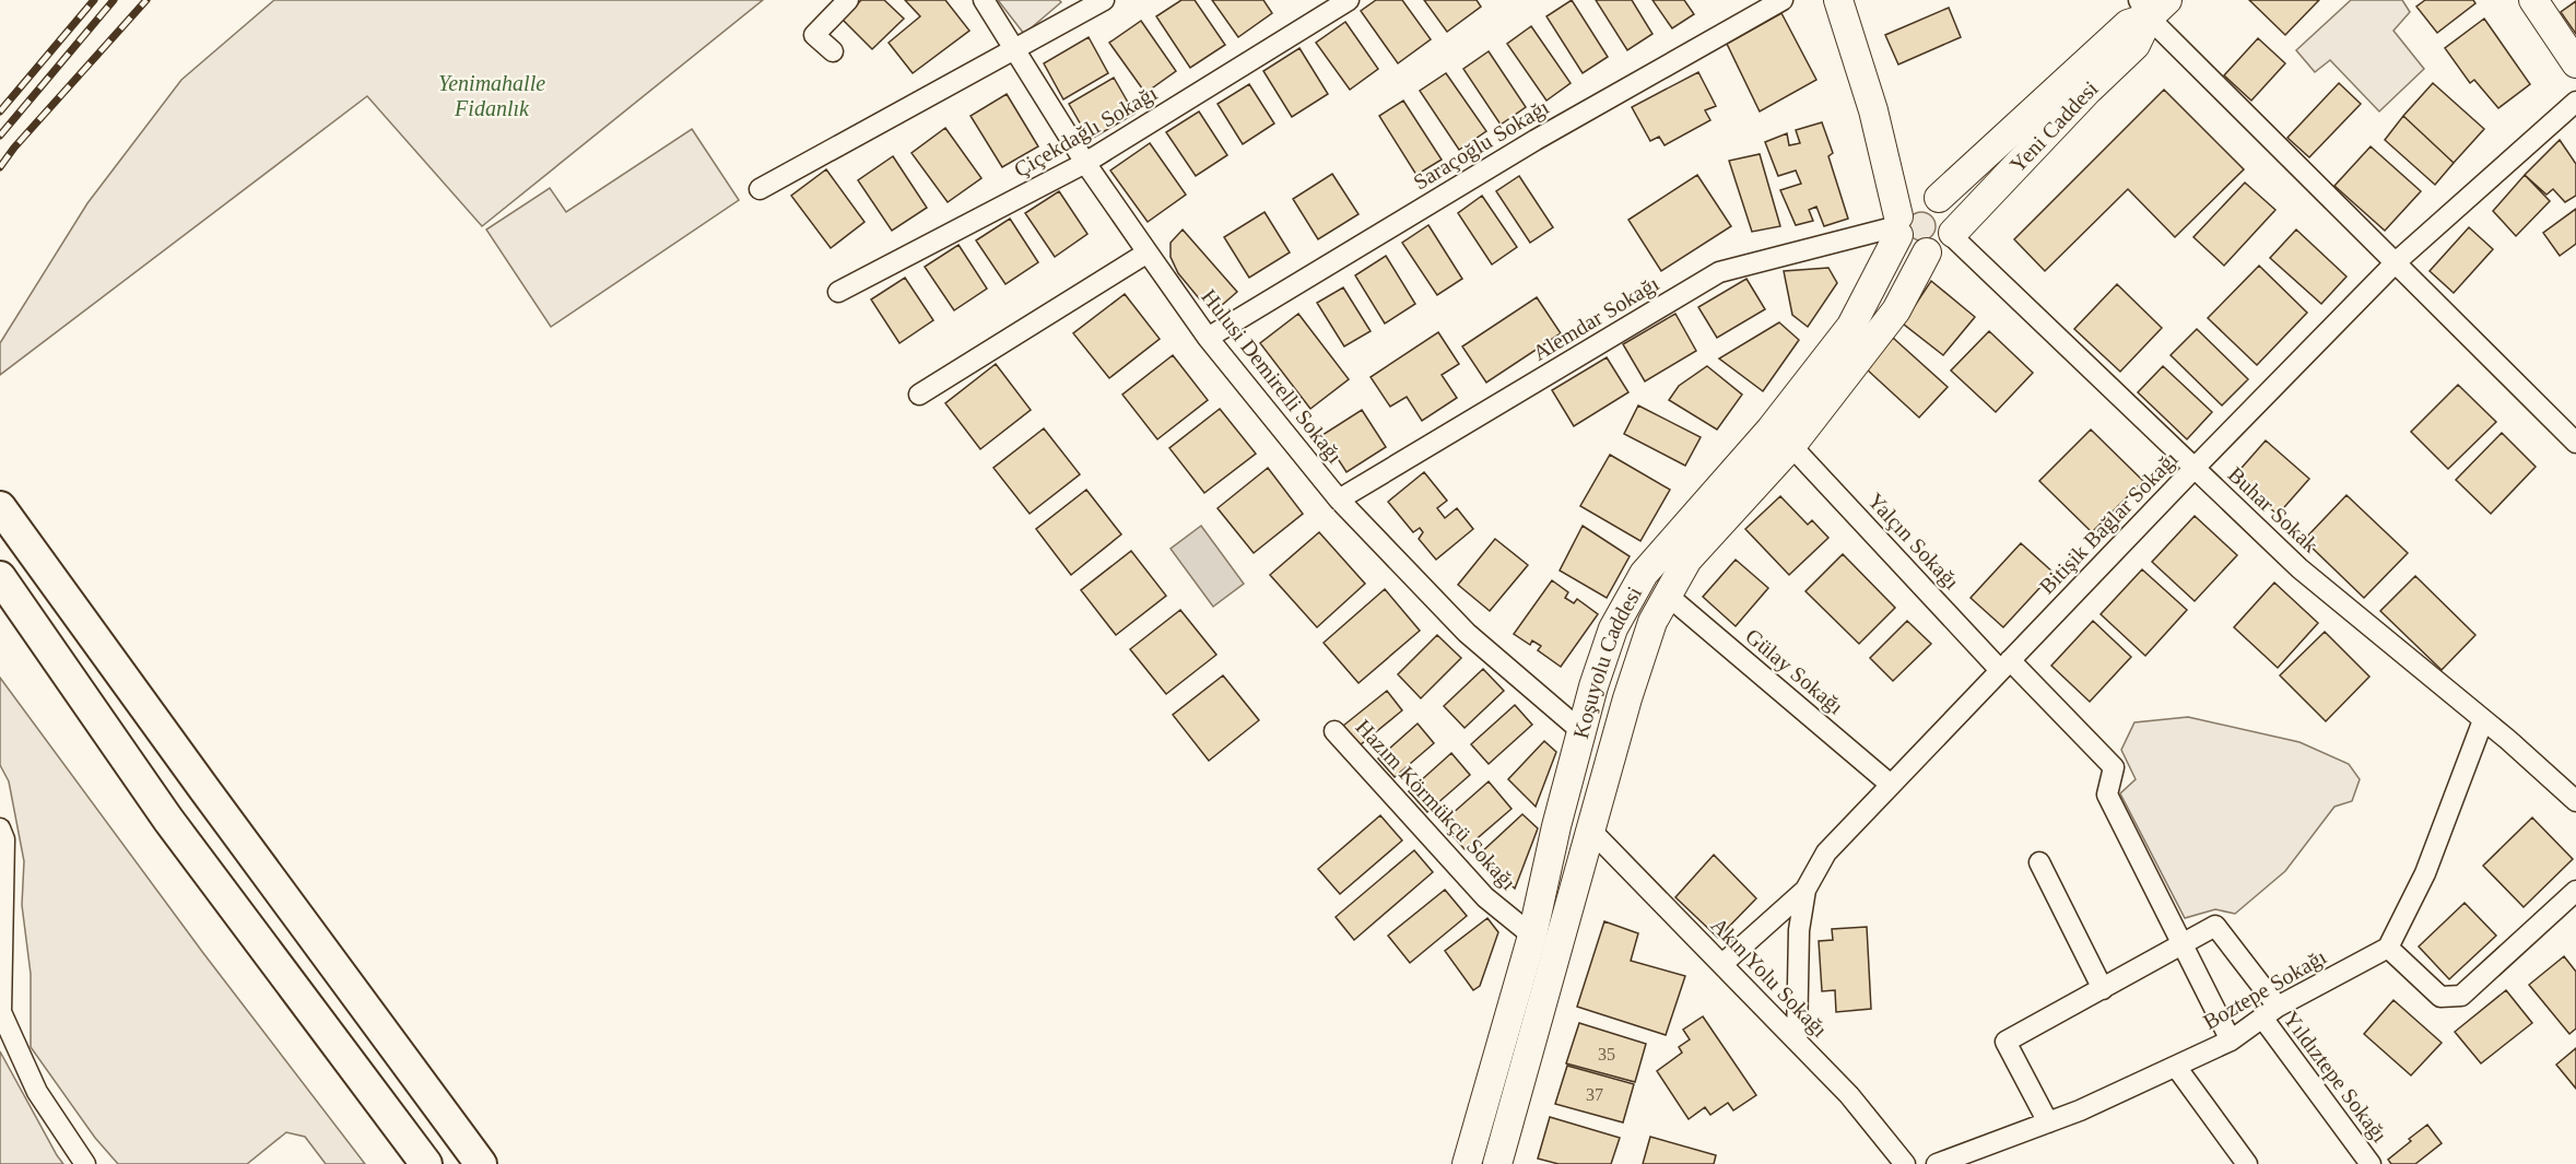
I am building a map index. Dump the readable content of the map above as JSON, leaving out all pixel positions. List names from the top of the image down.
{
  "streets": {
    "street": [
      "Yeni Caddesi",
      "Çiçekdağlı Sokağı",
      "Saraçoğlu Sokağı",
      "Alemdar Sokağı",
      "Hulusi Demirelli Sokağı",
      "Buhar Sokak",
      "Bitişik Bağlar Sokağı",
      "Yalçın Sokağı",
      "Koşuyolu Caddesi",
      "Gülay Sokağı",
      "Hazım Körmükçü Sokağı",
      "Akın Yolu Sokağı",
      "Boztepe Sokağı",
      "Yıldıztepe Sokağı"
    ]
  },
  "crossings": [
    ["Yeni Caddesi", "Alemdar Sokağı"],
    ["Yeni Caddesi", "Buhar Sokak"],
    ["Yeni Caddesi", "Koşuyolu Caddesi"],
    ["Çiçekdağlı Sokağı", "Hulusi Demirelli Sokağı"],
    ["Saraçoğlu Sokağı", "Hulusi Demirelli Sokağı"],
    ["Alemdar Sokağı", "Hulusi Demirelli Sokağı"],
    ["Alemdar Sokağı", "Buhar Sokak"],
    ["Alemdar Sokağı", "Koşuyolu Caddesi"],
    ["Hulusi Demirelli Sokağı", "Koşuyolu Caddesi"],
    ["Buhar Sokak", "Bitişik Bağlar Sokağı"],
    ["Buhar Sokak", "Koşuyolu Caddesi"],
    ["Bitişik Bağlar Sokağı", "Yalçın Sokağı"],
    ["Bitişik Bağlar Sokağı", "Gülay Sokağı"],
    ["Bitişik Bağlar Sokağı", "Akın Yolu Sokağı"],
    ["Yalçın Sokağı", "Koşuyolu Caddesi"],
    ["Yalçın Sokağı", "Yıldıztepe Sokağı"],
    ["Koşuyolu Caddesi", "Gülay Sokağı"],
    ["Koşuyolu Caddesi", "Hazım Körmükçü Sokağı"],
    ["Koşuyolu Caddesi", "Akın Yolu Sokağı"],
    ["Boztepe Sokağı", "Yıldıztepe Sokağı"]
  ],
  "parks": ["Yenimahalle Fidanlık"],
  "house_numbers": ["35", "37"]
}
